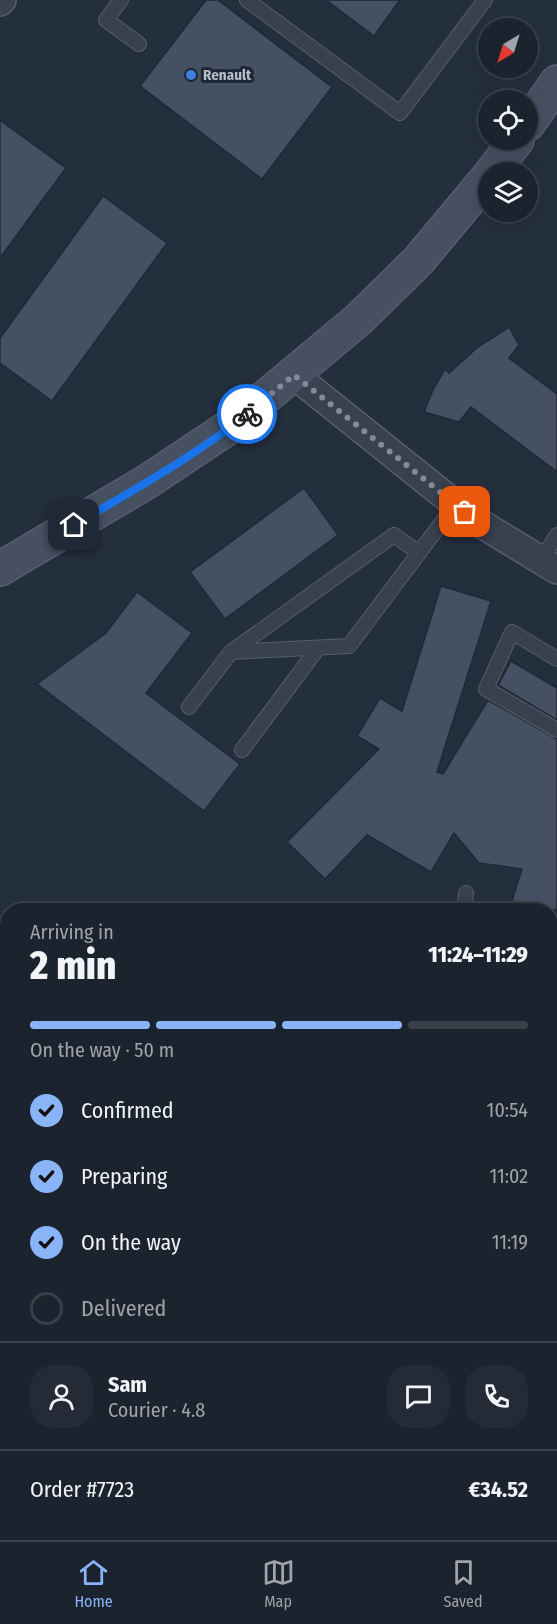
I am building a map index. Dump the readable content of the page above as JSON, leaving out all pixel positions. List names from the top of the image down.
{
  "places": ["Renault"],
  "north": "bottom left",
  "page": {
    "heading": ["2 min", "Arriving in", "11:24–11:29"],
    "panel": [
      "Sam",
      "Courier · 4.8",
      "Order #7723",
      "€34.52"
    ],
    "bar": "On the way · 50 m",
    "list": [
      ["Confirmed", "10:54"],
      ["Preparing", "11:02"],
      ["On the way", "11:19"],
      "Delivered"
    ],
    "tabs": ["Home", "Map", "Saved"]
  }
}
